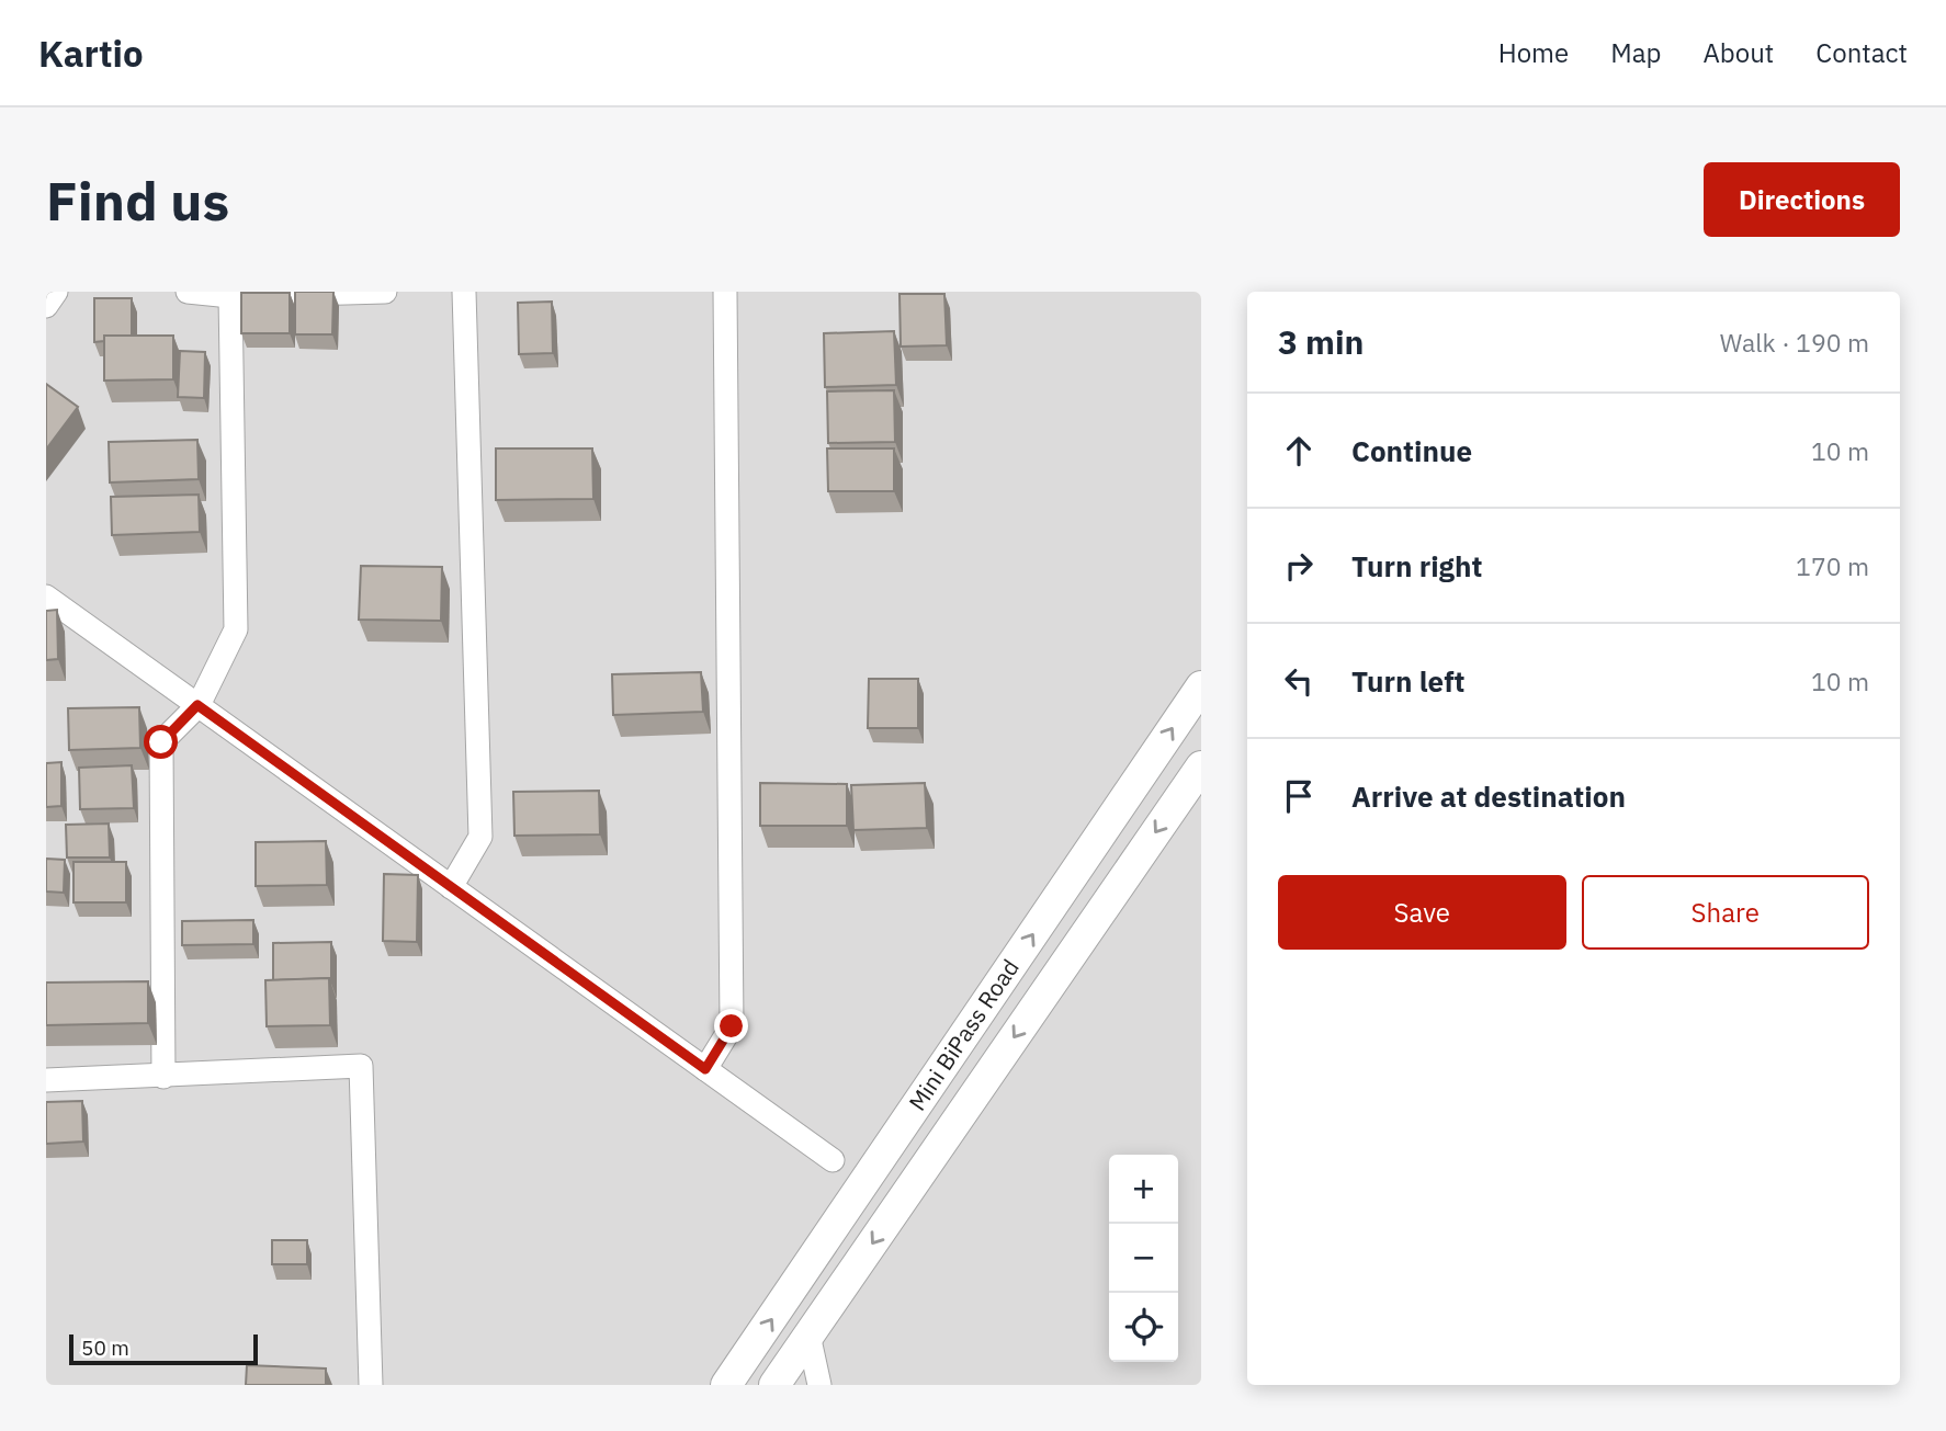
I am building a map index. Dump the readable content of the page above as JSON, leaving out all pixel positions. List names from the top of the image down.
{
  "streets": {
    "street": ["Mini BiPass Road"]
  },
  "scale_bar": "50 m",
  "page": {
    "header": "Kartio",
    "nav": [
      "Home",
      "Map",
      "About",
      "Contact"
    ],
    "buttons": [
      "Directions",
      ["Save", "Share"]
    ],
    "title": "Find us",
    "heading": ["3 min", "Walk · 190 m"],
    "list": [
      ["Continue", "10 m"],
      ["Turn right", "170 m"],
      ["Turn left", "10 m"],
      "Arrive at destination"
    ],
    "map_buttons": ["+", "−"],
    "scale": "50 m"
  }
}
